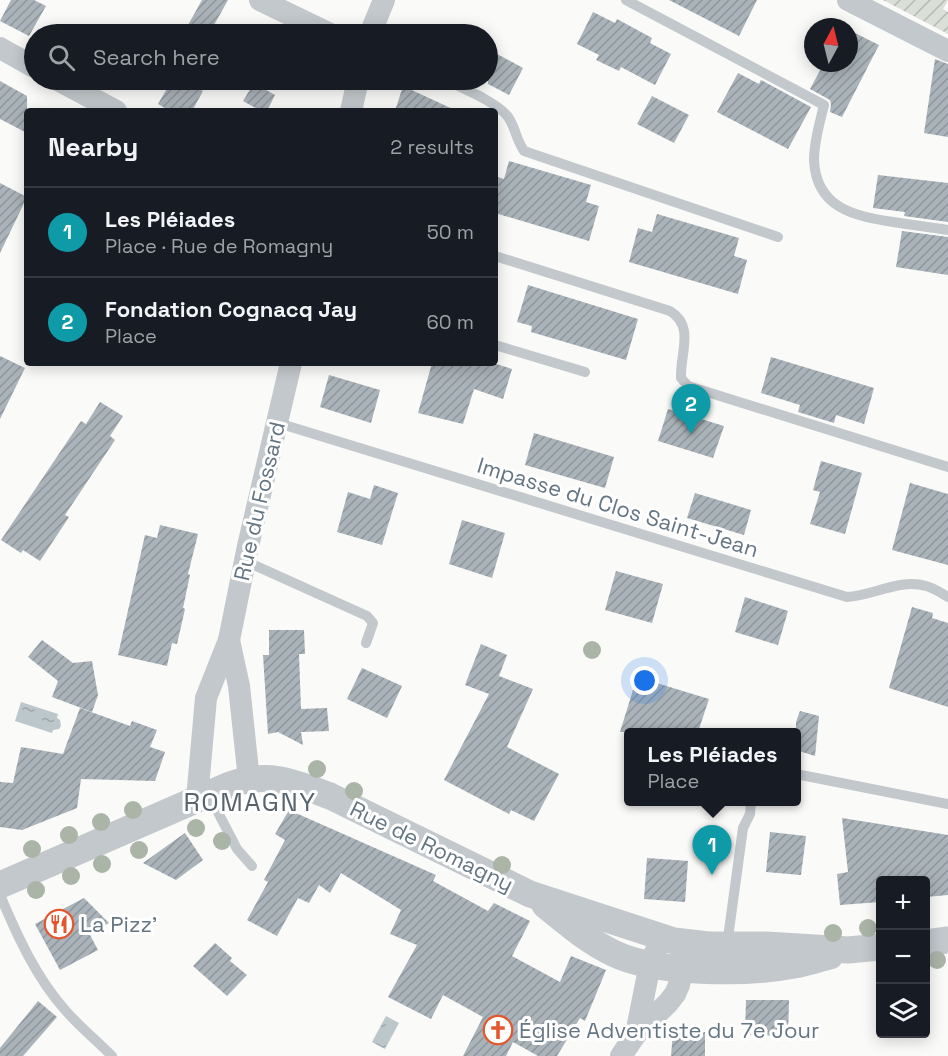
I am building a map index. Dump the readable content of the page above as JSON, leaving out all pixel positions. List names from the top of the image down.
{
  "streets": {
    "street": ["Rue du Fossard", "Rue de Romagny"],
    "lane": ["Impasse du Clos Saint-Jean"]
  },
  "crossings": [
    ["Rue du Fossard", "Impasse du Clos Saint-Jean"],
    ["Rue du Fossard", "Rue de Romagny"]
  ],
  "districts": ["ROMAGNY"],
  "places": {
    "restaurant": ["La Pizz'"],
    "church": ["Église Adventiste du 7e Jour"]
  },
  "north": "top",
  "page": {
    "search": "Search here",
    "heading": ["Nearby", "2 results"],
    "list": [
      {
        "mark": "1",
        "name": "Les Pléiades",
        "note": "Place · Rue de Romagny",
        "value": "50 m"
      },
      {
        "mark": "2",
        "name": "Fondation Cognacq Jay",
        "note": "Place",
        "value": "60 m"
      }
    ],
    "pins": ["2", "1"],
    "popup": ["Les Pléiades", "Place"],
    "map_buttons": ["+", "−"]
  }
}
